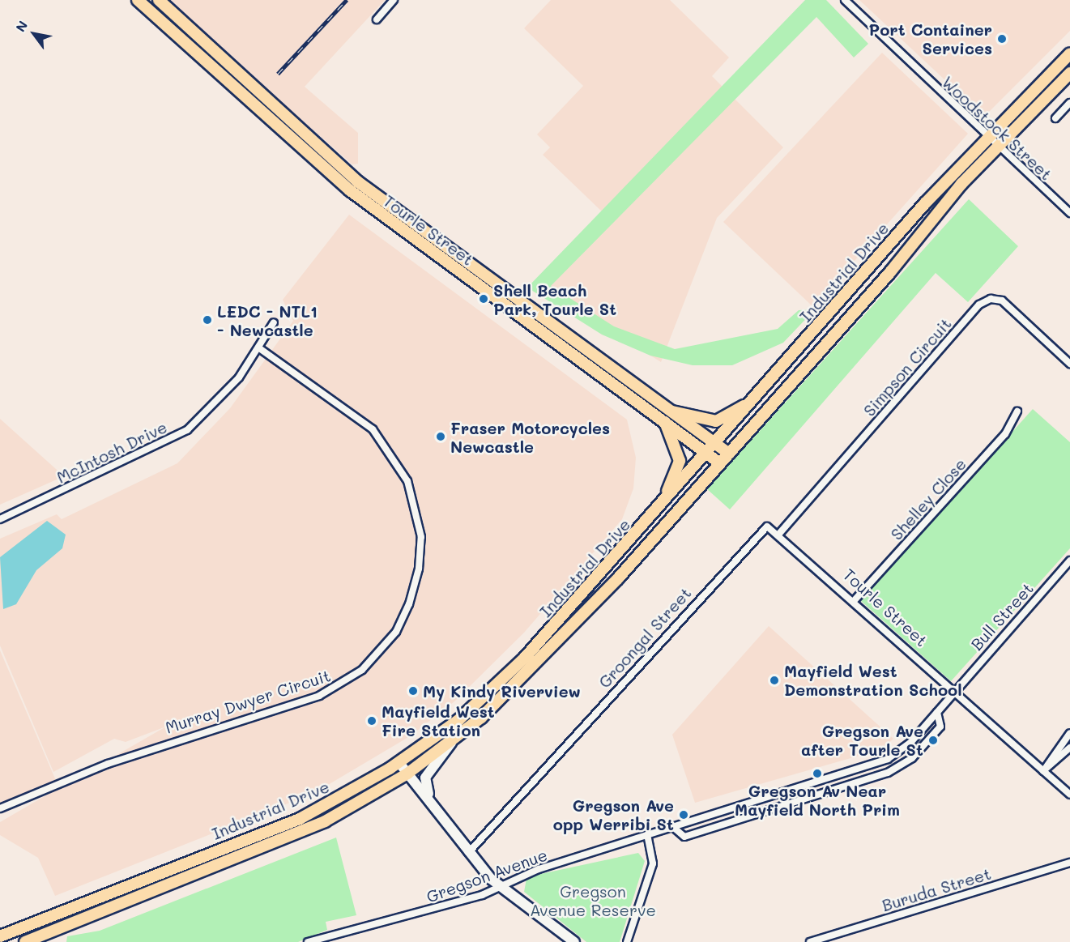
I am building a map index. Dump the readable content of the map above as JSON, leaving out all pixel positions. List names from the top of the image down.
{
  "streets": {
    "main road": ["Tourle Street", "Industrial Drive"],
    "street": [
      "Woodstock Street",
      "Simpson Circuit",
      "McIntosh Drive",
      "Shelley Close",
      "Bull Street",
      "Groongal Street",
      "Murray Dwyer Circuit",
      "Gregson Avenue",
      "Buruda Street"
    ]
  },
  "crossings": [
    ["Woodstock Street", "Industrial Drive"],
    ["Tourle Street", "Industrial Drive"],
    ["Tourle Street", "Simpson Circuit"],
    ["Tourle Street", "Shelley Close"],
    ["Tourle Street", "Bull Street"],
    ["Tourle Street", "Groongal Street"],
    ["Tourle Street", "Gregson Avenue"],
    ["McIntosh Drive", "Murray Dwyer Circuit"],
    ["Bull Street", "Gregson Avenue"]
  ],
  "parks": ["Gregson Avenue Reserve"],
  "places": [
    "Port Container Services",
    "Shell Beach Park, Tourle St",
    "LEDC - NTL1 - Newcastle",
    "Fraser Motorcycles Newcastle",
    "Mayfield West Demonstration School",
    "My Kindy Riverview",
    "Mayfield West Fire Station",
    "Gregson Ave after Tourle St",
    "Gregson Av Near Mayfield North Prim",
    "Gregson Ave opp Werribi St"
  ],
  "north": "top left"
}
